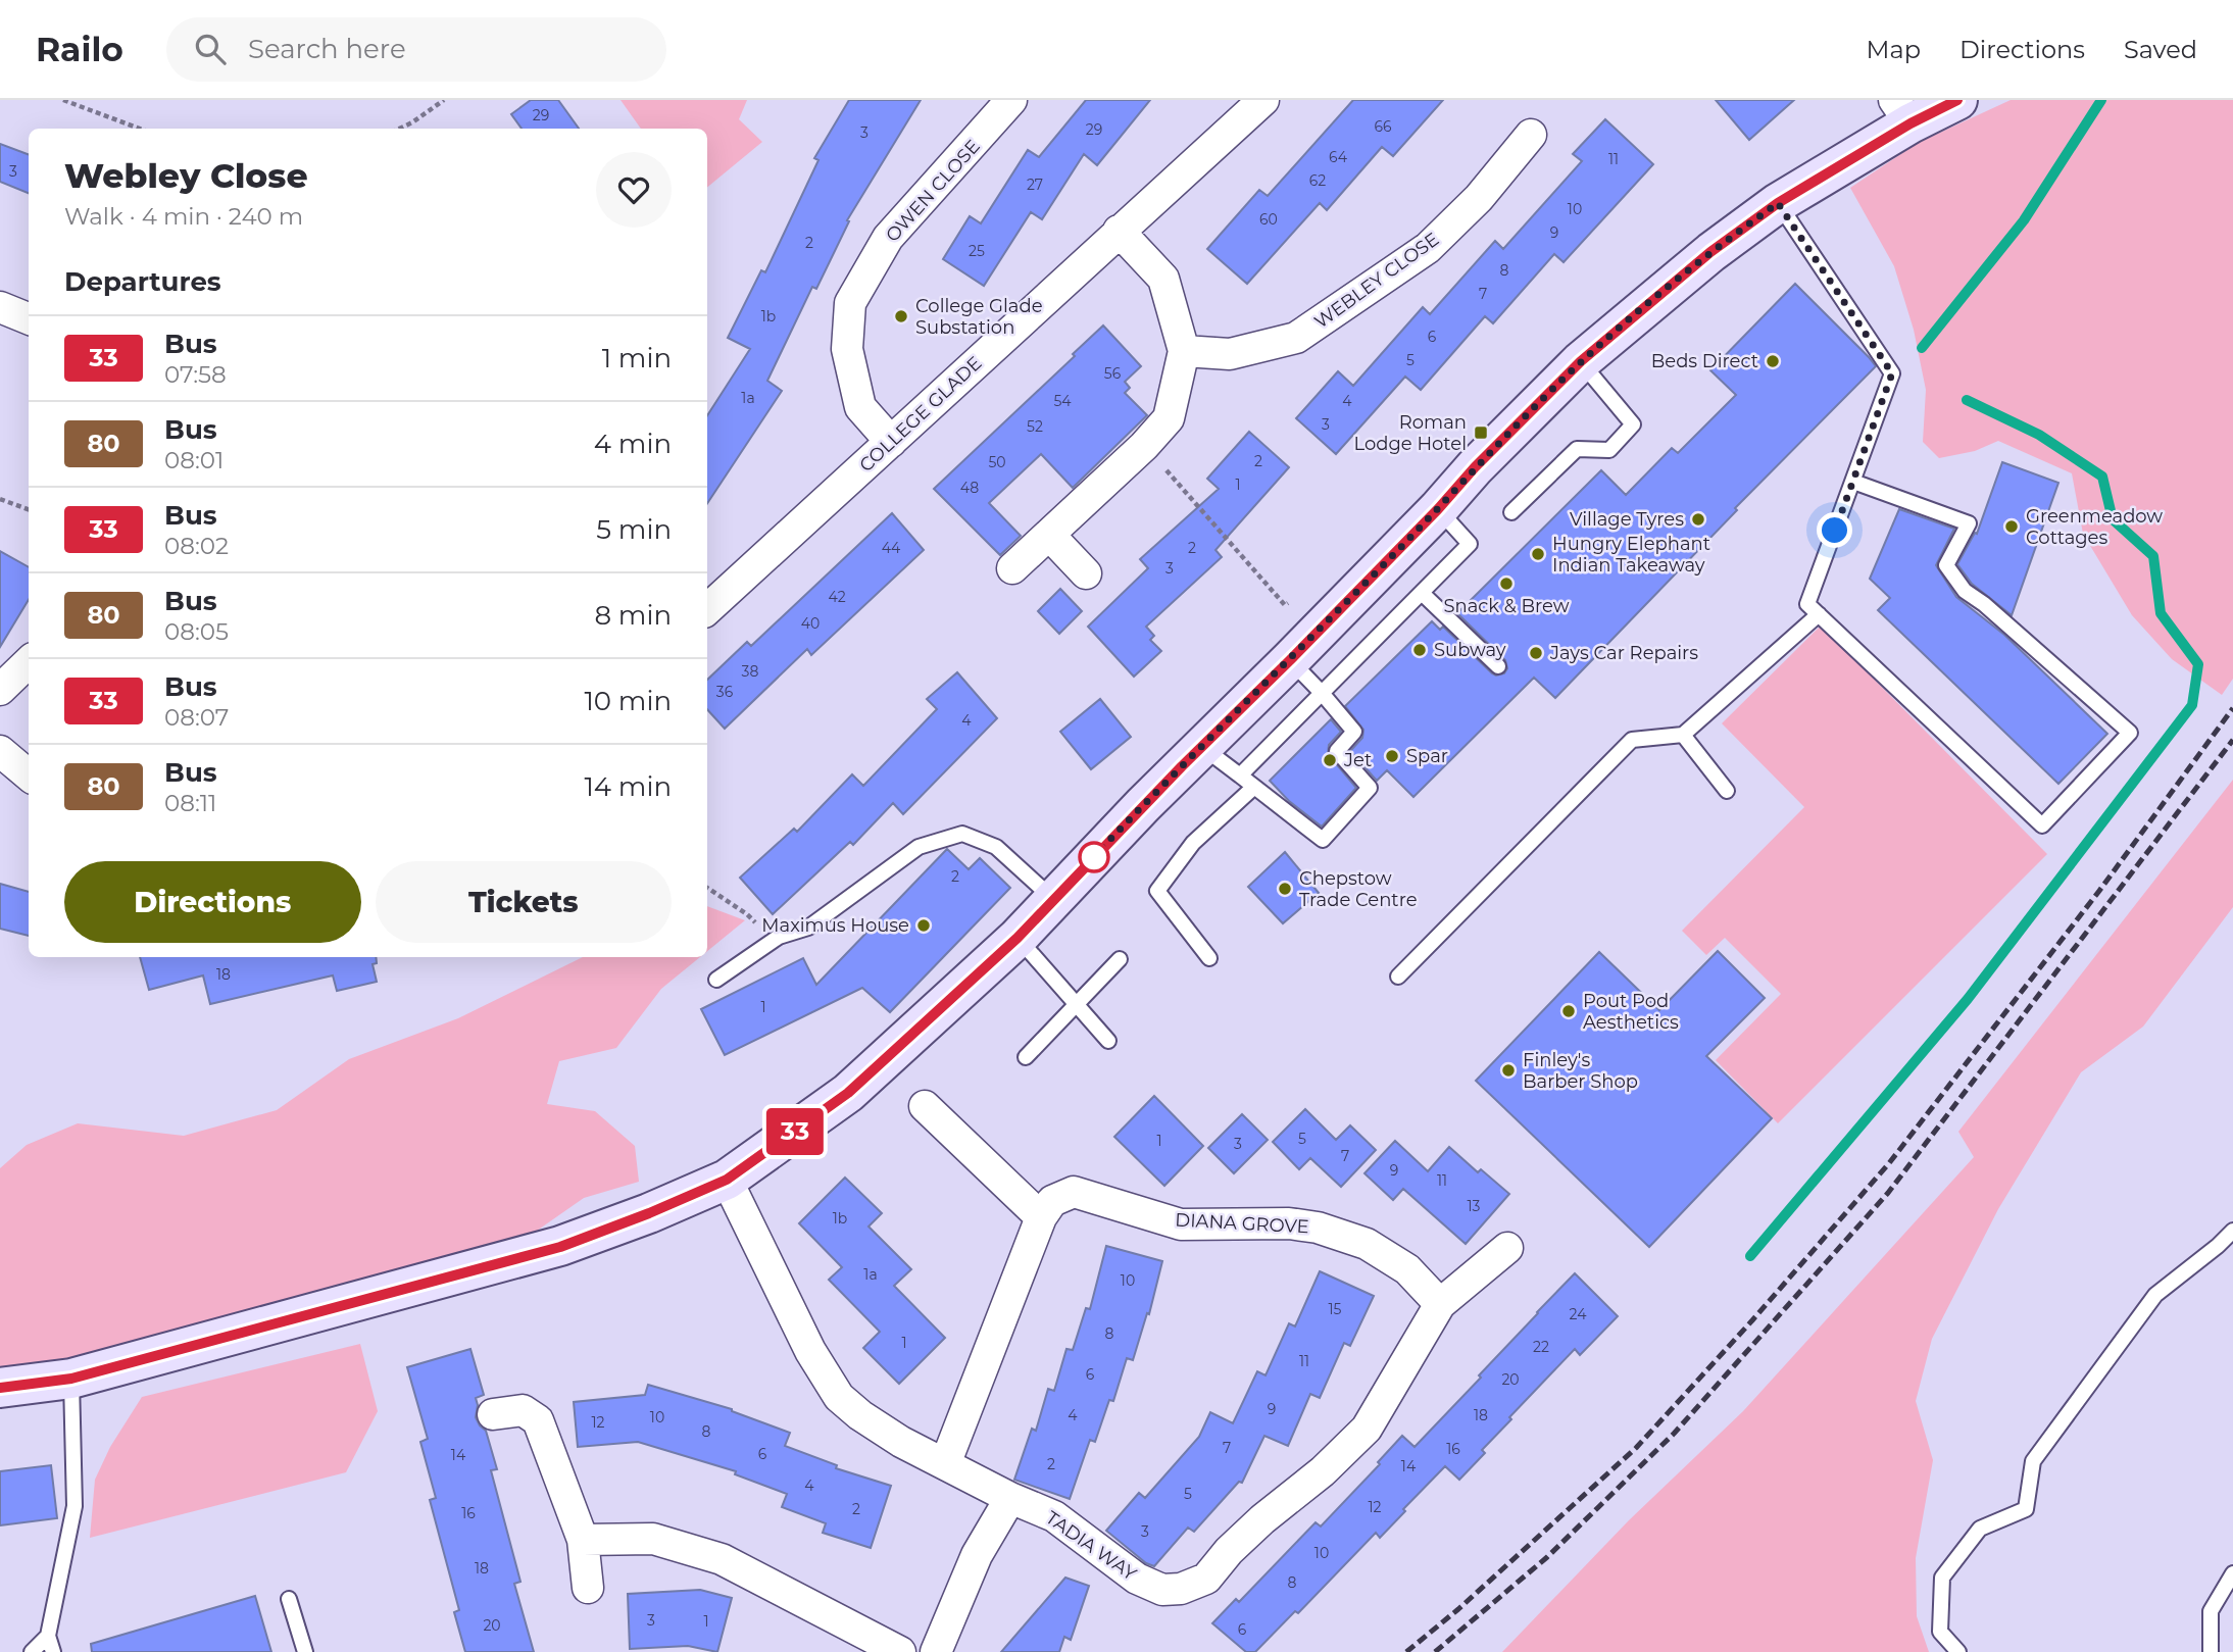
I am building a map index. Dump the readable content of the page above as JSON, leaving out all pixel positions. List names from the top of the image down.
{
  "streets": {
    "street": [
      "OWEN CLOSE",
      "WEBLEY CLOSE",
      "COLLEGE GLADE",
      "DIANA GROVE",
      "TADIA WAY"
    ]
  },
  "crossings": [
    ["OWEN CLOSE", "COLLEGE GLADE"],
    ["DIANA GROVE", "TADIA WAY"]
  ],
  "places": {
    "other": [
      "College Glade Substation",
      "Beds Direct",
      "Village Tyres",
      "Greenmeadow Cottages",
      "Hungry Elephant Indian Takeaway",
      "Snack & Brew",
      "Subway",
      "Jays Car Repairs",
      "Spar",
      "Jet",
      "Chepstow Trade Centre",
      "Maximus House",
      "Pout Pod Aesthetics",
      "Finley's Barber Shop"
    ],
    "transit": ["Roman Lodge Hotel"]
  },
  "lines": ["bus line 33"],
  "house_numbers": [
    "29",
    "66",
    "29",
    "3",
    "64",
    "11",
    "3",
    "62",
    "27",
    "10",
    "60",
    "9",
    "2",
    "25",
    "8",
    "7",
    "1b",
    "6",
    "5",
    "56",
    "1a",
    "54",
    "4",
    "3",
    "52",
    "2",
    "50",
    "1",
    "48",
    "44",
    "2",
    "3",
    "42",
    "40",
    "38",
    "36",
    "4",
    "2",
    "18",
    "1",
    "5",
    "1",
    "3",
    "7",
    "9",
    "11",
    "13",
    "1b",
    "1a",
    "10",
    "15",
    "24",
    "8",
    "1",
    "22",
    "11",
    "6",
    "20",
    "9",
    "4",
    "18",
    "10",
    "12",
    "8",
    "7",
    "16",
    "6",
    "14",
    "2",
    "14",
    "4",
    "5",
    "12",
    "2",
    "16",
    "3",
    "10",
    "18",
    "8",
    "3",
    "1",
    "20",
    "6"
  ],
  "page": {
    "header": "Railo",
    "search": "Search here",
    "nav": ["Map", "Directions", "Saved"],
    "on_map": "33",
    "heading": [
      ["Webley Close", "Walk · 4 min · 240 m"],
      "Departures"
    ],
    "list": [
      {
        "mark": "33",
        "name": "Bus",
        "note": "07:58",
        "value": "1 min"
      },
      {
        "mark": "80",
        "name": "Bus",
        "note": "08:01",
        "value": "4 min"
      },
      {
        "mark": "33",
        "name": "Bus",
        "note": "08:02",
        "value": "5 min"
      },
      {
        "mark": "80",
        "name": "Bus",
        "note": "08:05",
        "value": "8 min"
      },
      {
        "mark": "33",
        "name": "Bus",
        "note": "08:07",
        "value": "10 min"
      },
      {
        "mark": "80",
        "name": "Bus",
        "note": "08:11",
        "value": "14 min"
      }
    ],
    "buttons": ["Directions", "Tickets"]
  }
}
